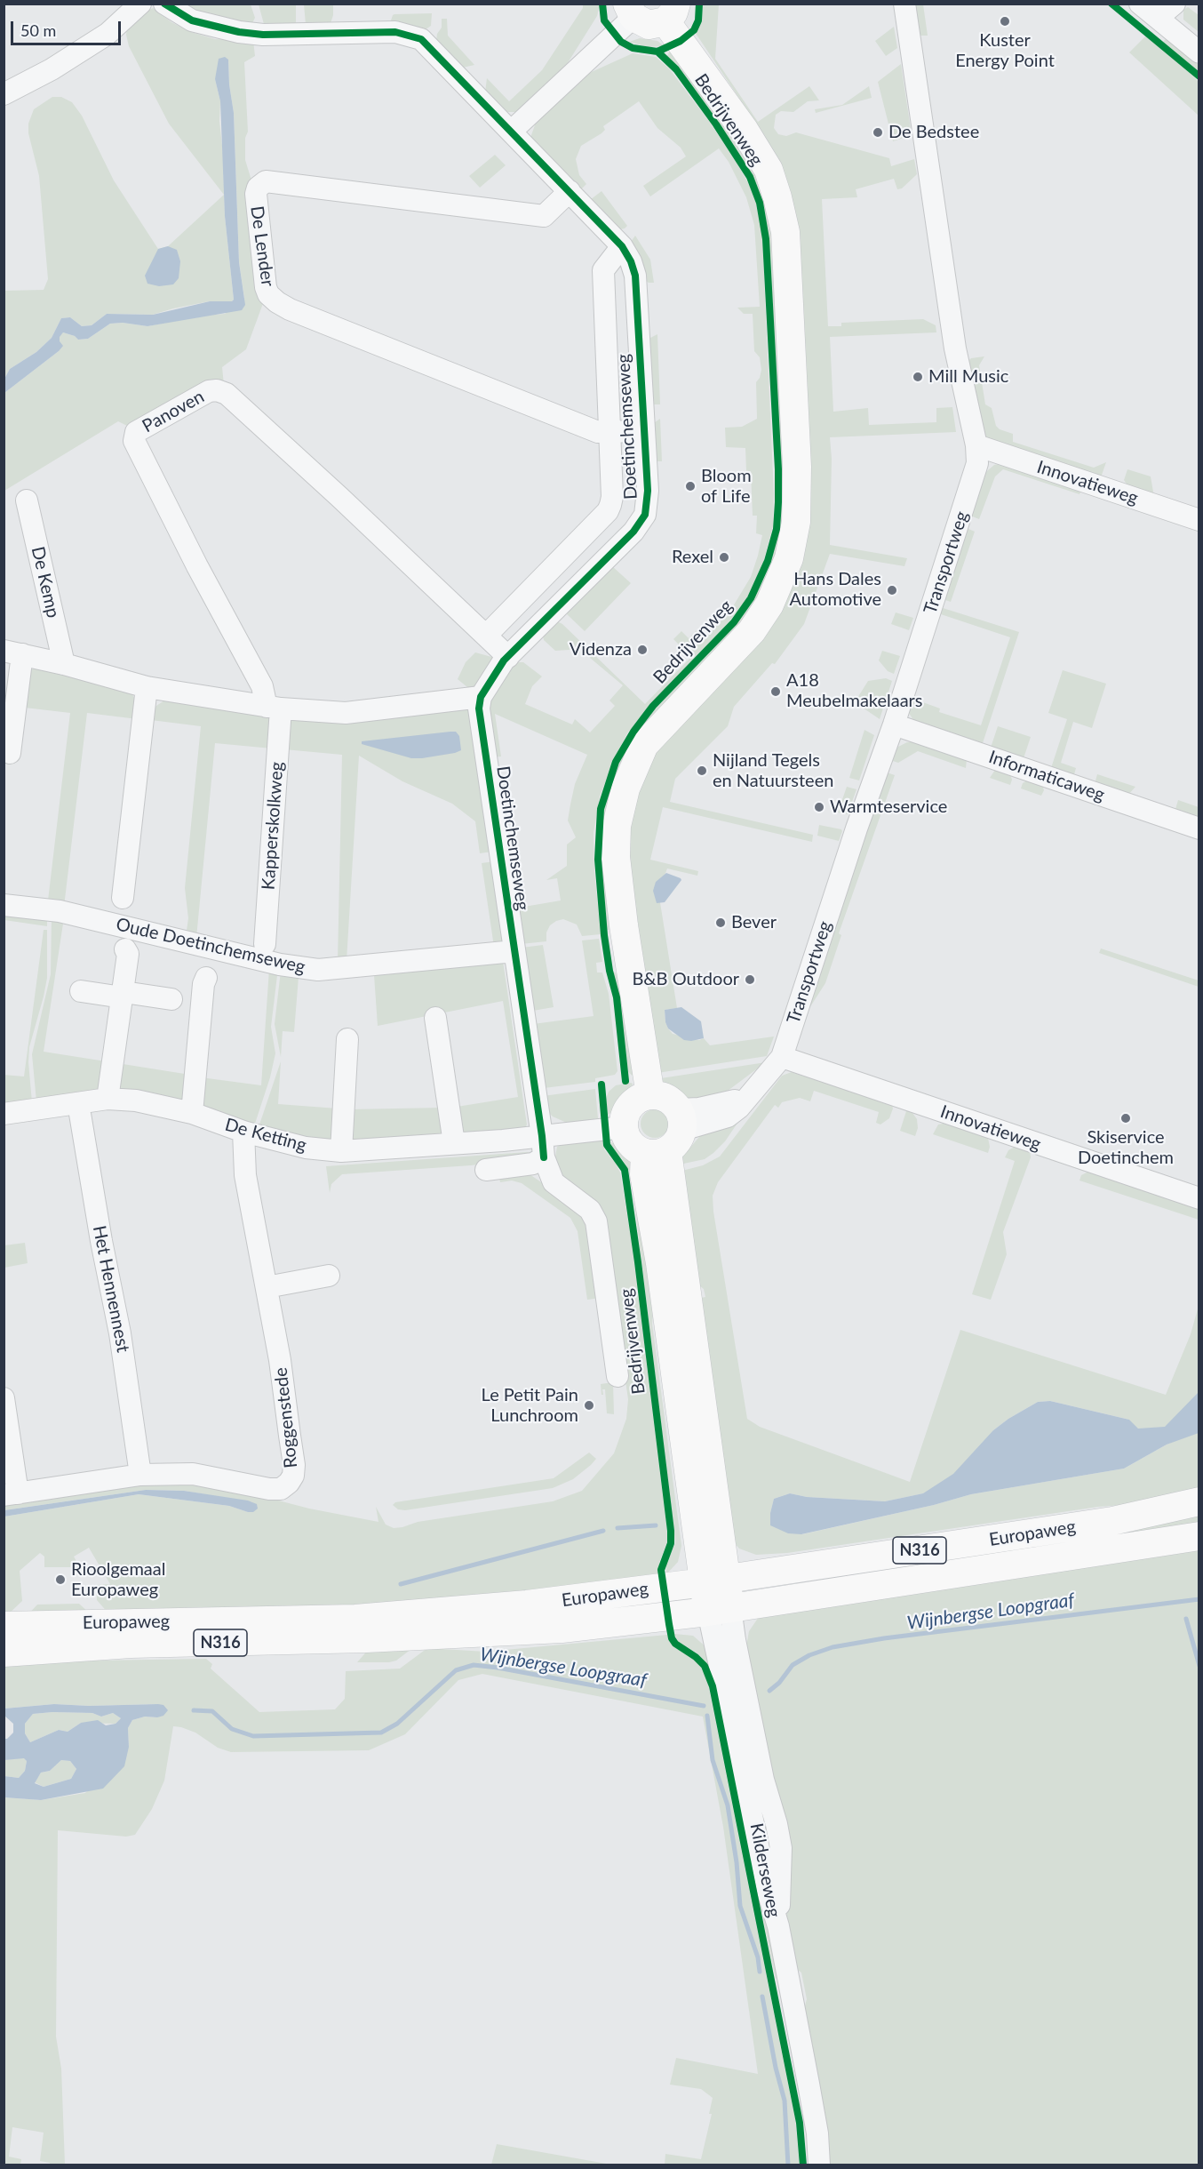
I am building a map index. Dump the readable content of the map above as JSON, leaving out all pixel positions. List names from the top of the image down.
{
  "streets": {
    "main road": [
      "Bedrijvenweg",
      "Europaweg",
      "N316",
      "Kilderseweg"
    ],
    "street": [
      "De Lender",
      "Panoven",
      "Doetinchemseweg",
      "Innovatieweg",
      "Transportweg",
      "De Kemp",
      "Informaticaweg",
      "Kapperskolkweg",
      "Oude Doetinchemseweg",
      "De Ketting",
      "Het Hennennest",
      "Roggenstede"
    ]
  },
  "crossings": [
    ["Bedrijvenweg", "Transportweg"],
    ["De Lender", "Doetinchemseweg"],
    ["Panoven", "Doetinchemseweg"],
    ["Panoven", "Kapperskolkweg"],
    ["Doetinchemseweg", "Oude Doetinchemseweg"],
    ["Doetinchemseweg", "De Ketting"],
    ["Innovatieweg", "Transportweg"],
    ["Transportweg", "Informaticaweg"],
    ["De Ketting", "Het Hennennest"],
    ["De Ketting", "Roggenstede"],
    ["Het Hennennest", "Roggenstede"],
    ["Europaweg", "Kilderseweg"]
  ],
  "water": ["Wijnbergse Loopgraaf"],
  "places": [
    "Kuster Energy Point",
    "De Bedstee",
    "Mill Music",
    "Bloom of Life",
    "Rexel",
    "Hans Dales Automotive",
    "Videnza",
    "A18 Meubelmakelaars",
    "Nijland Tegels en Natuursteen",
    "Warmteservice",
    "Bever",
    "B&B Outdoor",
    "Skiservice Doetinchem",
    "Le Petit Pain Lunchroom",
    "Rioolgemaal Europaweg"
  ],
  "scale_bar": "50 m"
}
